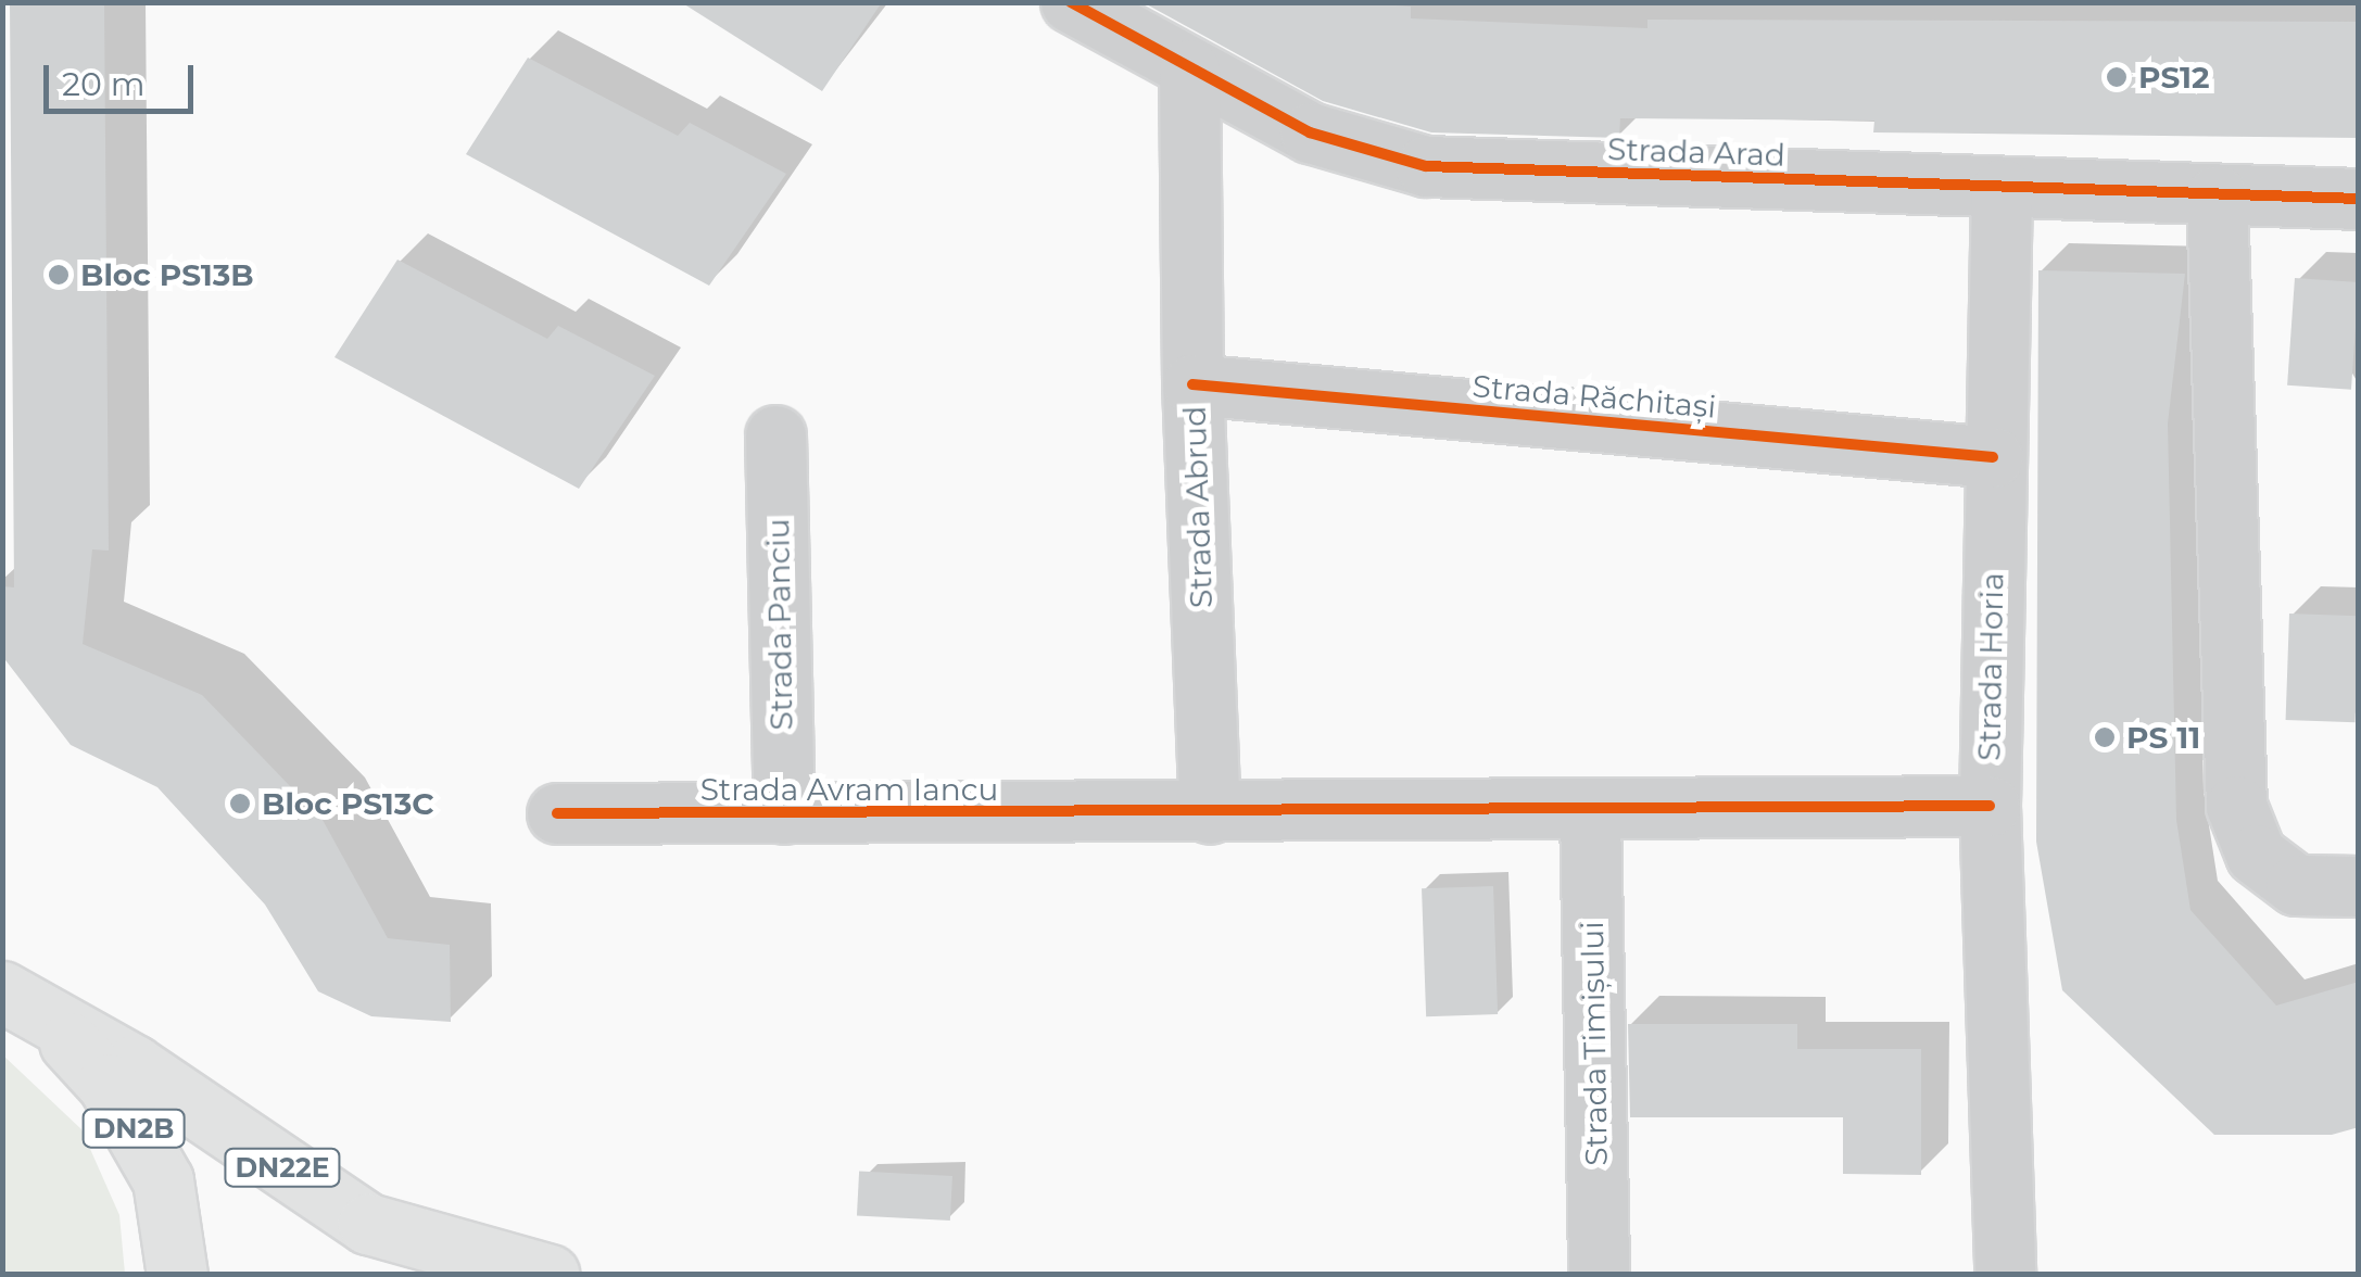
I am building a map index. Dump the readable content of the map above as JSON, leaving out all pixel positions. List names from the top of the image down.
{
  "streets": {
    "main road": ["DN2B", "DN22E"],
    "street": [
      "Strada Arad",
      "Strada Răchitași",
      "Strada Abrud",
      "Strada Panciu",
      "Strada Horia",
      "Strada Avram Iancu",
      "Strada Timișului"
    ]
  },
  "crossings": [
    ["Strada Arad", "Strada Abrud"],
    ["Strada Arad", "Strada Horia"],
    ["Strada Răchitași", "Strada Abrud"],
    ["Strada Răchitași", "Strada Horia"],
    ["Strada Abrud", "Strada Avram Iancu"],
    ["Strada Panciu", "Strada Avram Iancu"],
    ["Strada Horia", "Strada Avram Iancu"],
    ["Strada Avram Iancu", "Strada Timișului"],
    ["DN2B", "DN22E"]
  ],
  "places": [
    "PS12",
    "Bloc PS13B",
    "PS 11",
    "Bloc PS13C"
  ],
  "scale_bar": "20 m"
}
